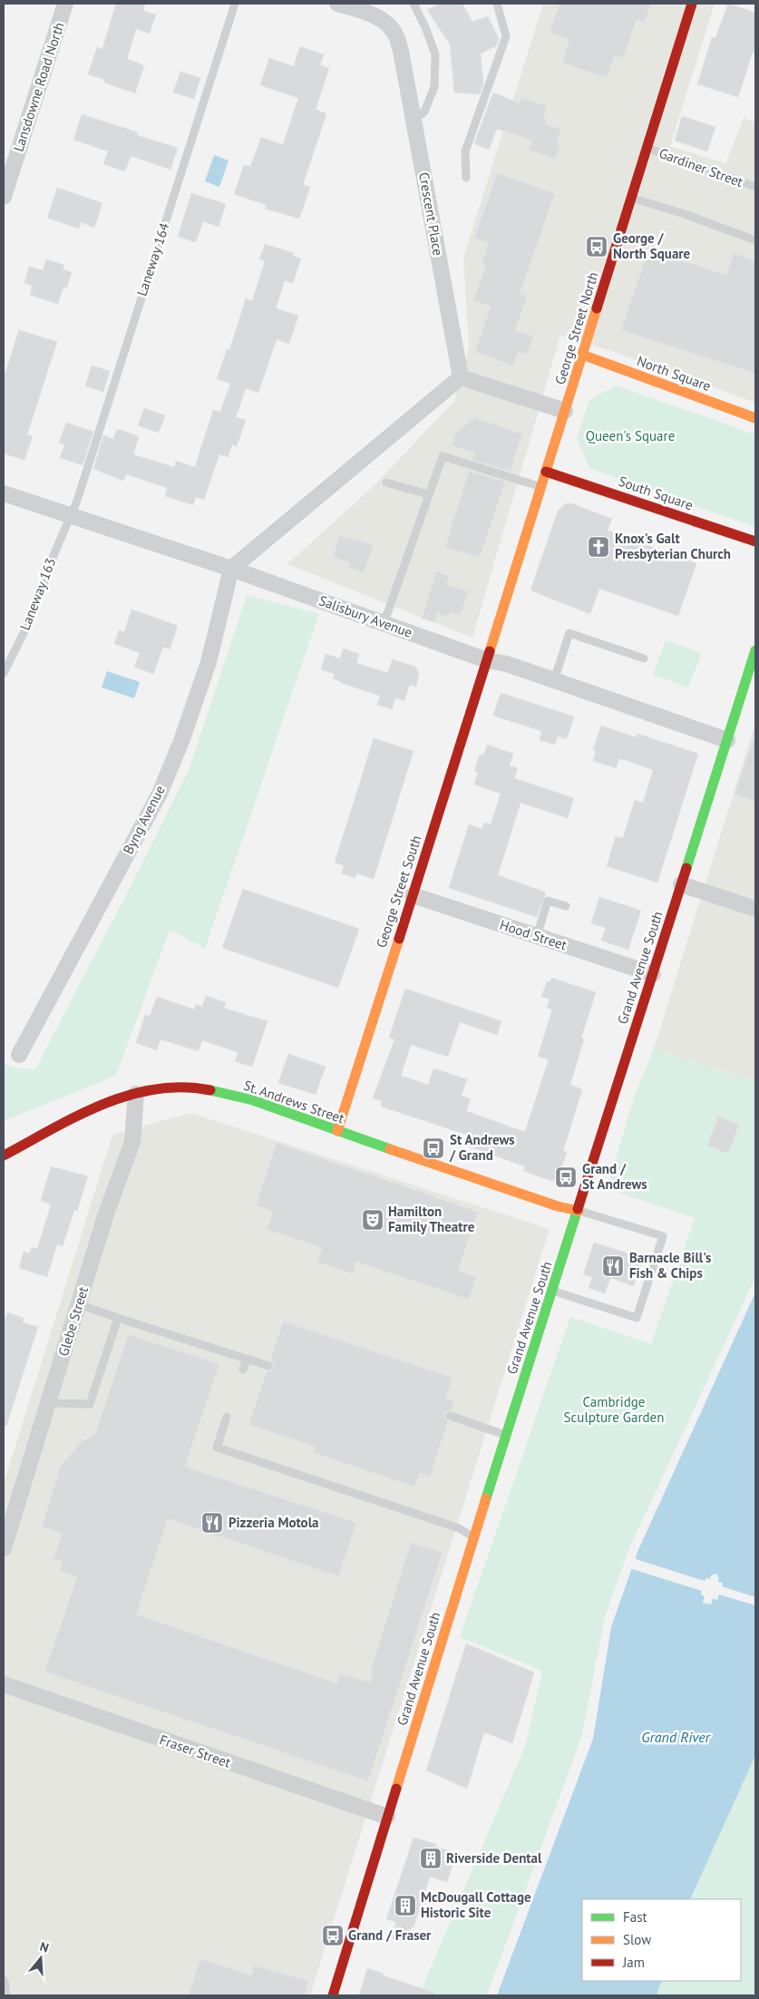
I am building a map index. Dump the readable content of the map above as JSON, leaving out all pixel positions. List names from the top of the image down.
{
  "streets": {
    "main road": [
      "George Street North",
      "North Square",
      "South Square",
      "George Street South",
      "Grand Avenue South",
      "St. Andrews Street"
    ],
    "street": [
      "Lansdowne Road North",
      "Crescent Place",
      "Salisbury Avenue",
      "Byng Avenue",
      "Hood Street",
      "Glebe Street",
      "Fraser Street"
    ],
    "lane": ["Gardiner Street", "Laneway 164", "Laneway 163"]
  },
  "crossings": [
    ["Gardiner Street", "George Street North"],
    ["Laneway 164", "Laneway 163"],
    ["Laneway 164", "Salisbury Avenue"],
    ["George Street North", "North Square"],
    ["George Street North", "South Square"],
    ["George Street North", "Salisbury Avenue"],
    ["George Street North", "George Street South"],
    ["Laneway 163", "Salisbury Avenue"],
    ["Salisbury Avenue", "Byng Avenue"],
    ["Salisbury Avenue", "George Street South"],
    ["Salisbury Avenue", "Grand Avenue South"],
    ["George Street South", "Hood Street"],
    ["George Street South", "St. Andrews Street"],
    ["Hood Street", "Grand Avenue South"],
    ["Grand Avenue South", "St. Andrews Street"],
    ["Grand Avenue South", "Fraser Street"],
    ["St. Andrews Street", "Glebe Street"]
  ],
  "water": ["Grand River"],
  "parks": ["Queen's Square", "Cambridge Sculpture Garden"],
  "places": {
    "bus stop": [
      "George / North Square",
      "St Andrews / Grand",
      "Grand / St Andrews",
      "Grand / Fraser"
    ],
    "church": ["Knox's Galt Presbyterian Church"],
    "theatre": ["Hamilton Family Theatre"],
    "restaurant": ["Barnacle Bill's Fish & Chips", "Pizzeria Motola"],
    "building": ["Riverside Dental", "McDougall Cottage Historic Site"]
  },
  "legend": ["Fast", "Slow", "Jam"],
  "north": "top"
}
